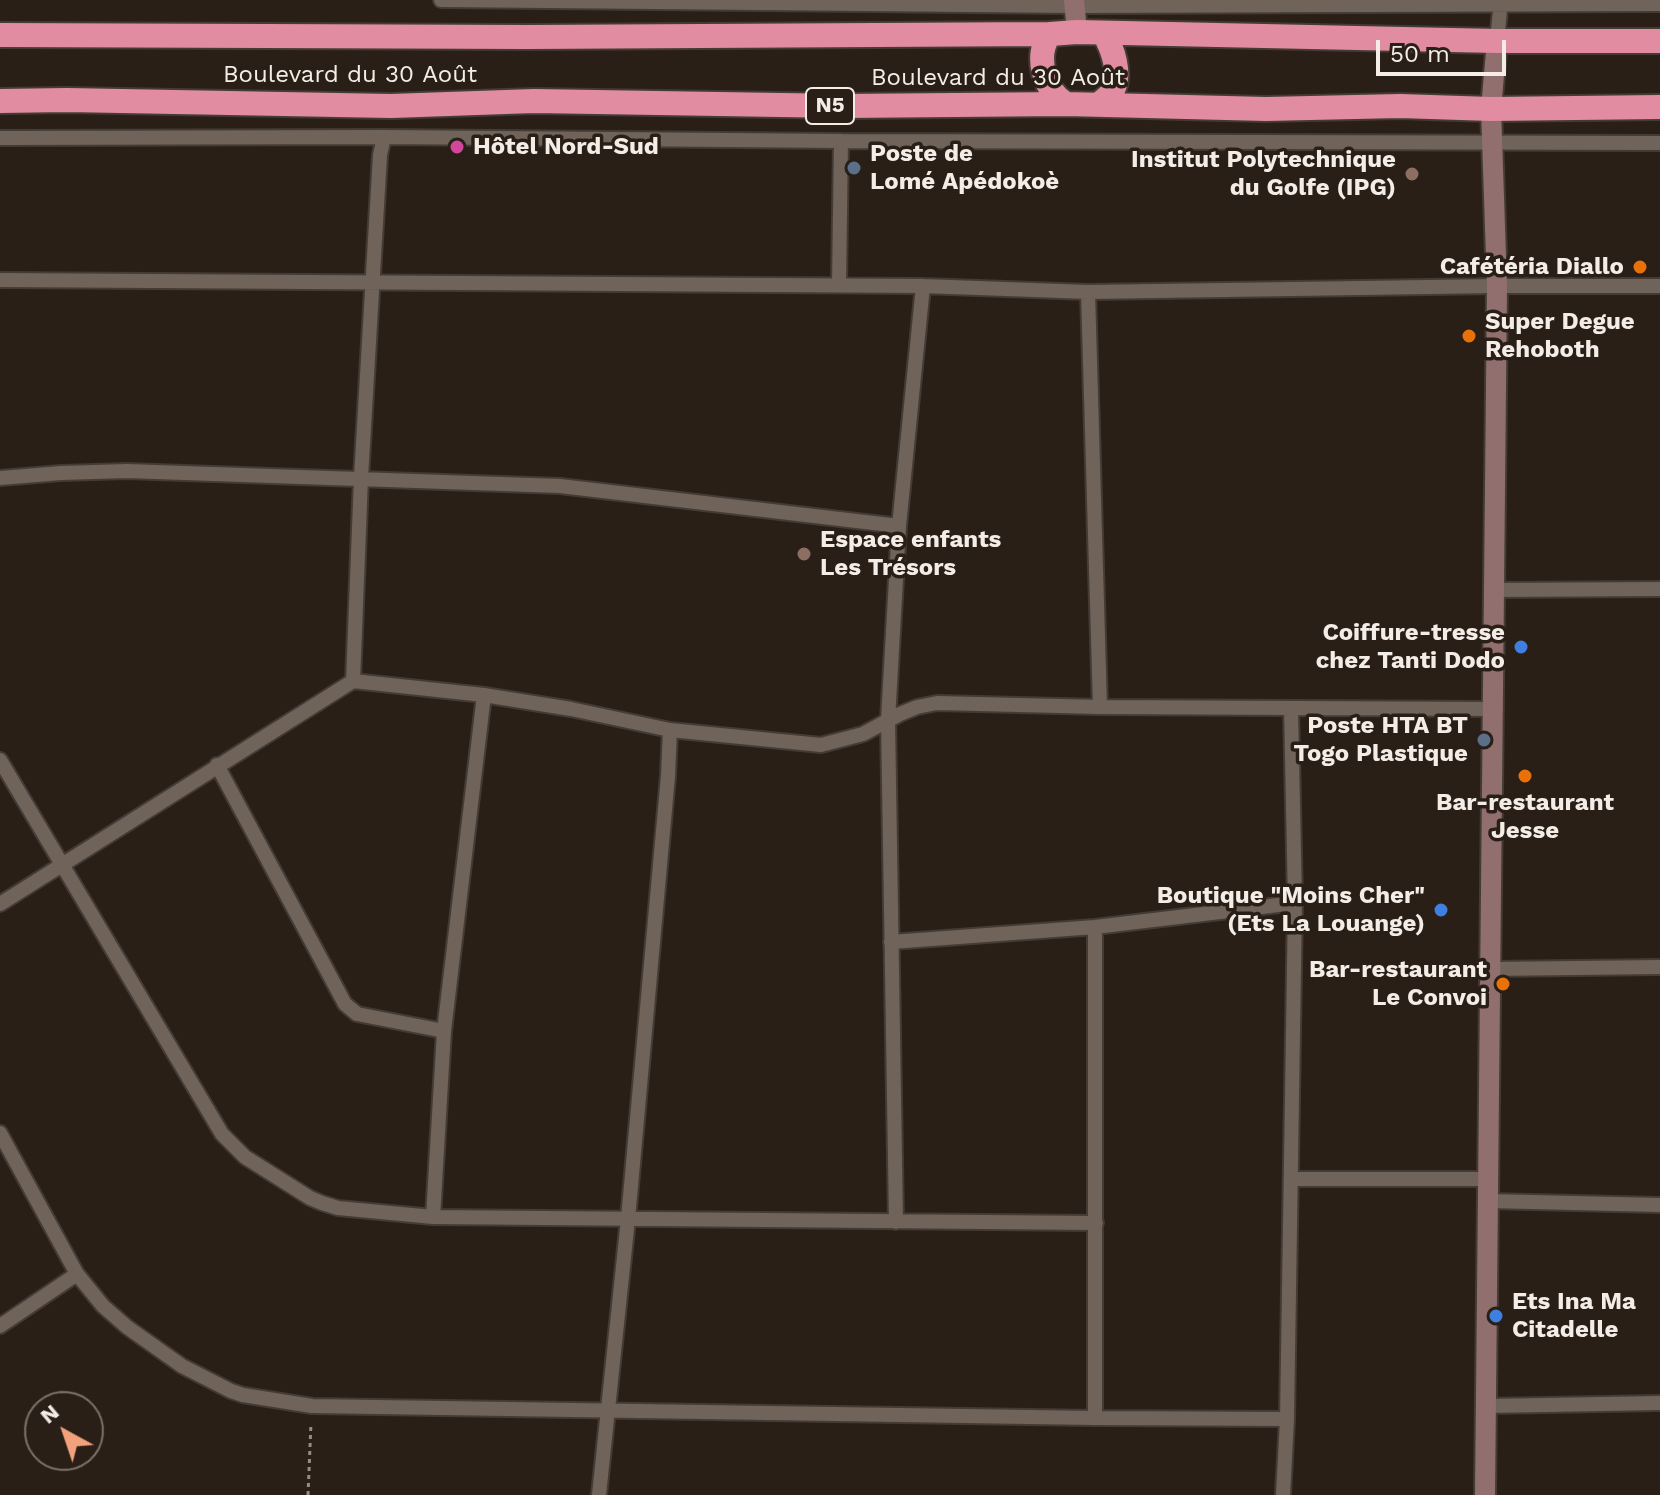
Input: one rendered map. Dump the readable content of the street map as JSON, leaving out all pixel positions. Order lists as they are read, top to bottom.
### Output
{
  "streets": {
    "highway": ["Boulevard du 30 Août", "N5"]
  },
  "places": [
    "Hôtel Nord-Sud",
    "Poste de Lomé Apédokoè",
    "Institut Polytechnique du Golfe (IPG)",
    "Cafétéria Diallo",
    "Super Degue Rehoboth",
    "Espace enfants Les Trésors",
    "Coiffure-tresse chez Tanti Dodo",
    "Poste HTA BT Togo Plastique",
    "Bar-restaurant Jesse",
    "Boutique \"Moins Cher\" (Ets La Louange)",
    "Bar-restaurant Le Convoi",
    "Ets Ina Ma Citadelle"
  ],
  "scale_bar": "50 m",
  "north": "top left"
}
